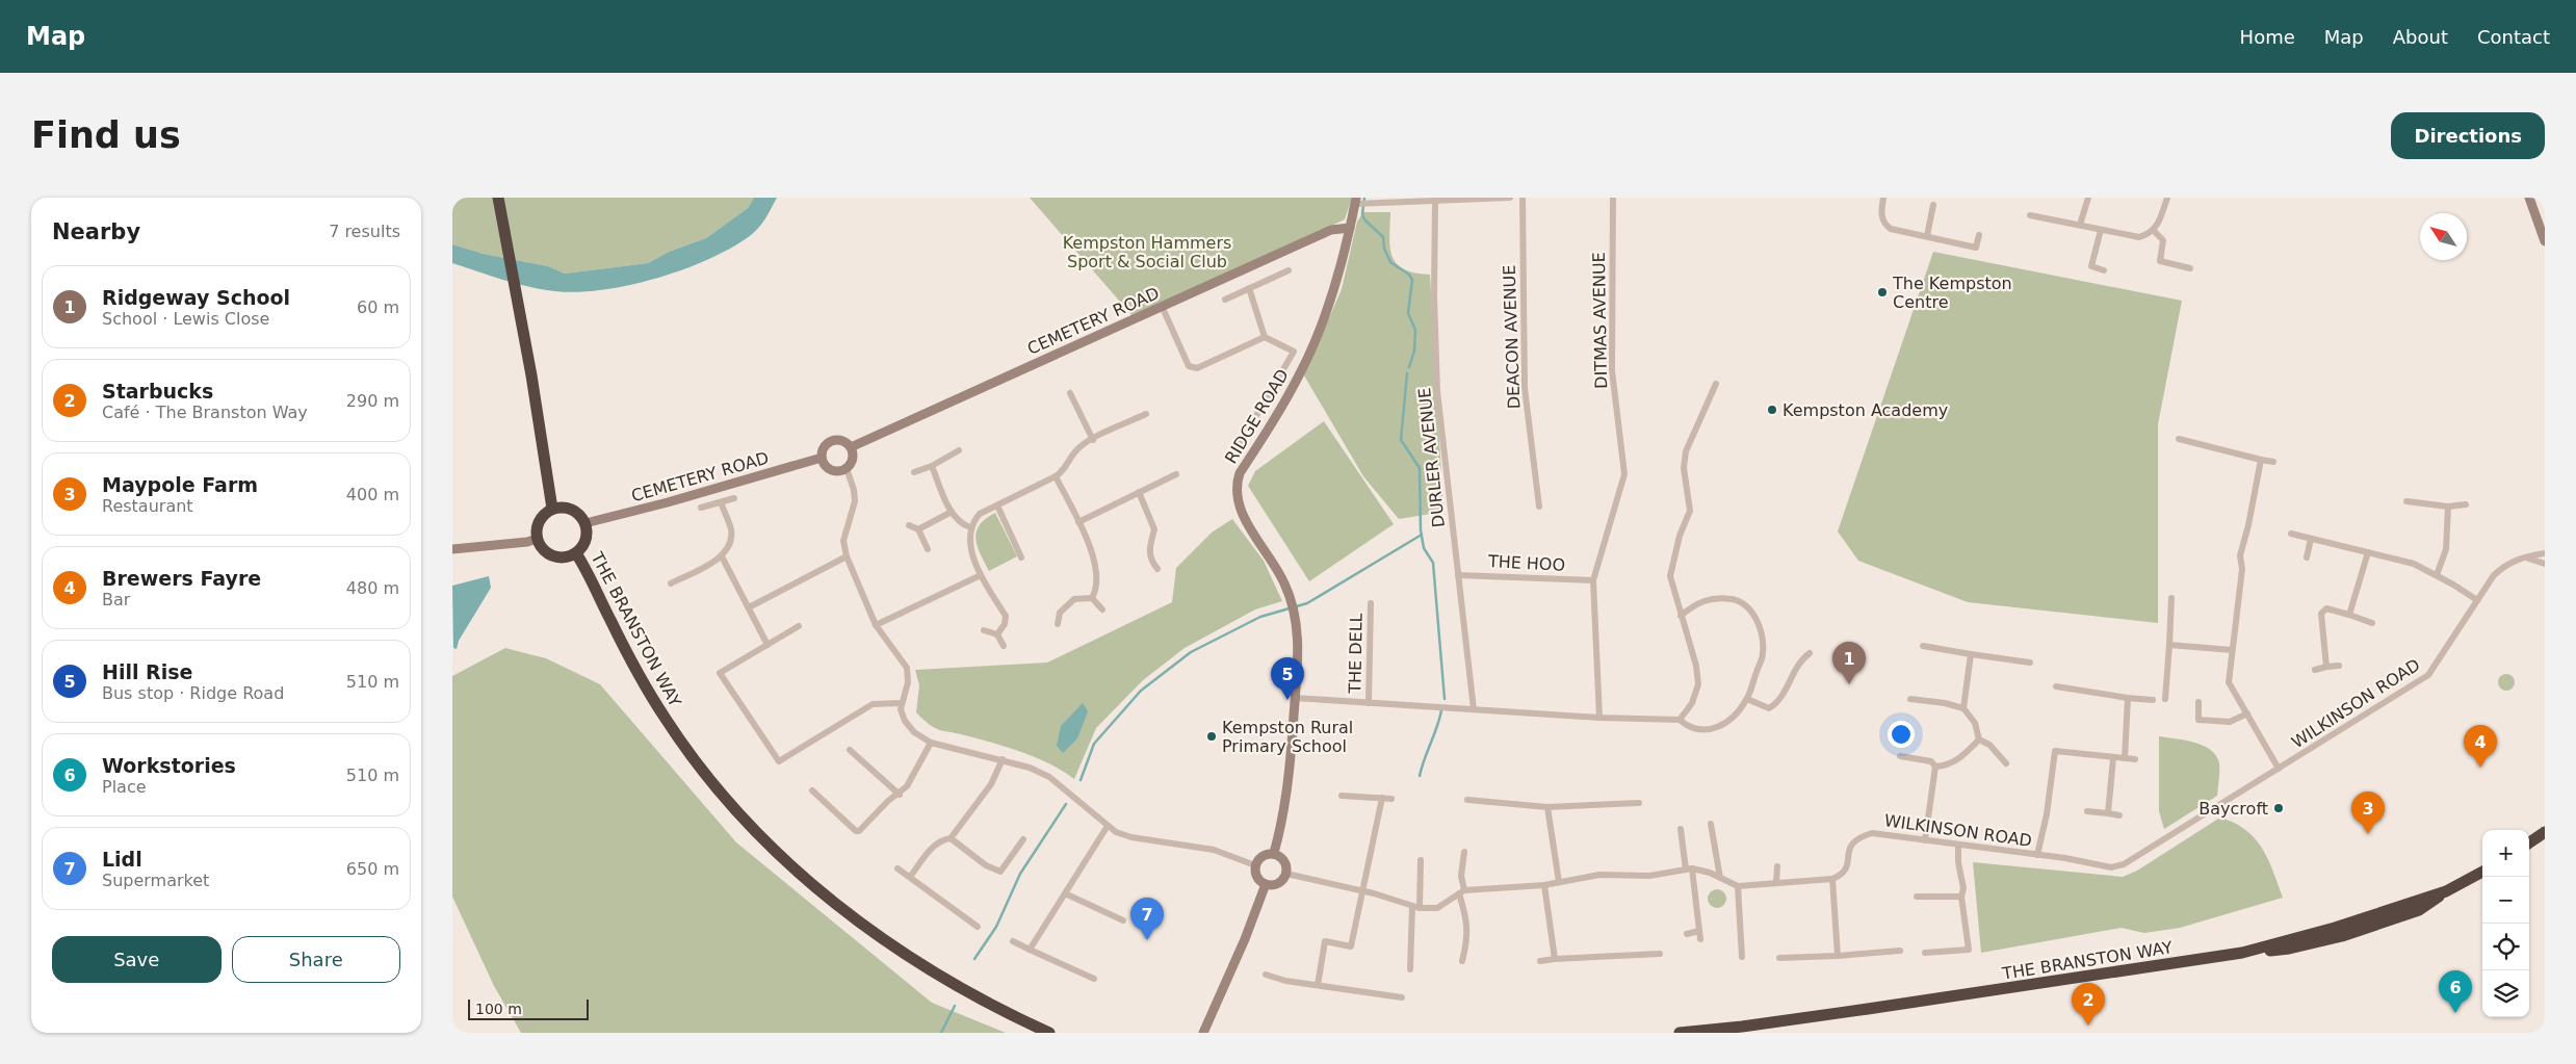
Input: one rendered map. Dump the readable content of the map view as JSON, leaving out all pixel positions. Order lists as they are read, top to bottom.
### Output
{
  "streets": {
    "highway": ["THE BRANSTON WAY"],
    "main road": ["CEMETERY ROAD", "RIDGE ROAD"],
    "street": [
      "DITMAS AVENUE",
      "DEACON AVENUE",
      "DURLER AVENUE",
      "THE HOO",
      "THE DELL",
      "WILKINSON ROAD"
    ]
  },
  "crossings": [
    ["CEMETERY ROAD", "RIDGE ROAD"],
    ["CEMETERY ROAD", "THE BRANSTON WAY"],
    ["DITMAS AVENUE", "THE HOO"],
    ["DURLER AVENUE", "THE HOO"]
  ],
  "parks": ["Kempston Hammers Sport & Social Club"],
  "places": [
    "The Kempston Centre",
    "Kempston Academy",
    "Kempston Rural Primary School",
    "Baycroft"
  ],
  "scale_bar": "100 m",
  "north": "top left",
  "page": {
    "header": "Map",
    "nav": [
      "Home",
      "Map",
      "About",
      "Contact"
    ],
    "buttons": [
      "Directions",
      ["Save", "Share"]
    ],
    "title": "Find us",
    "heading": ["Nearby", "7 results"],
    "list": [
      {
        "mark": "1",
        "name": "Ridgeway School",
        "note": "School · Lewis Close",
        "value": "60 m"
      },
      {
        "mark": "2",
        "name": "Starbucks",
        "note": "Café · The Branston Way",
        "value": "290 m"
      },
      {
        "mark": "3",
        "name": "Maypole Farm",
        "note": "Restaurant",
        "value": "400 m"
      },
      {
        "mark": "4",
        "name": "Brewers Fayre",
        "note": "Bar",
        "value": "480 m"
      },
      {
        "mark": "5",
        "name": "Hill Rise",
        "note": "Bus stop · Ridge Road",
        "value": "510 m"
      },
      {
        "mark": "6",
        "name": "Workstories",
        "note": "Place",
        "value": "510 m"
      },
      {
        "mark": "7",
        "name": "Lidl",
        "note": "Supermarket",
        "value": "650 m"
      }
    ],
    "pins": [
      "1",
      "5",
      "4",
      "3",
      "7",
      "6",
      "2"
    ],
    "map_buttons": ["+", "−"],
    "scale": "100 m"
  }
}
